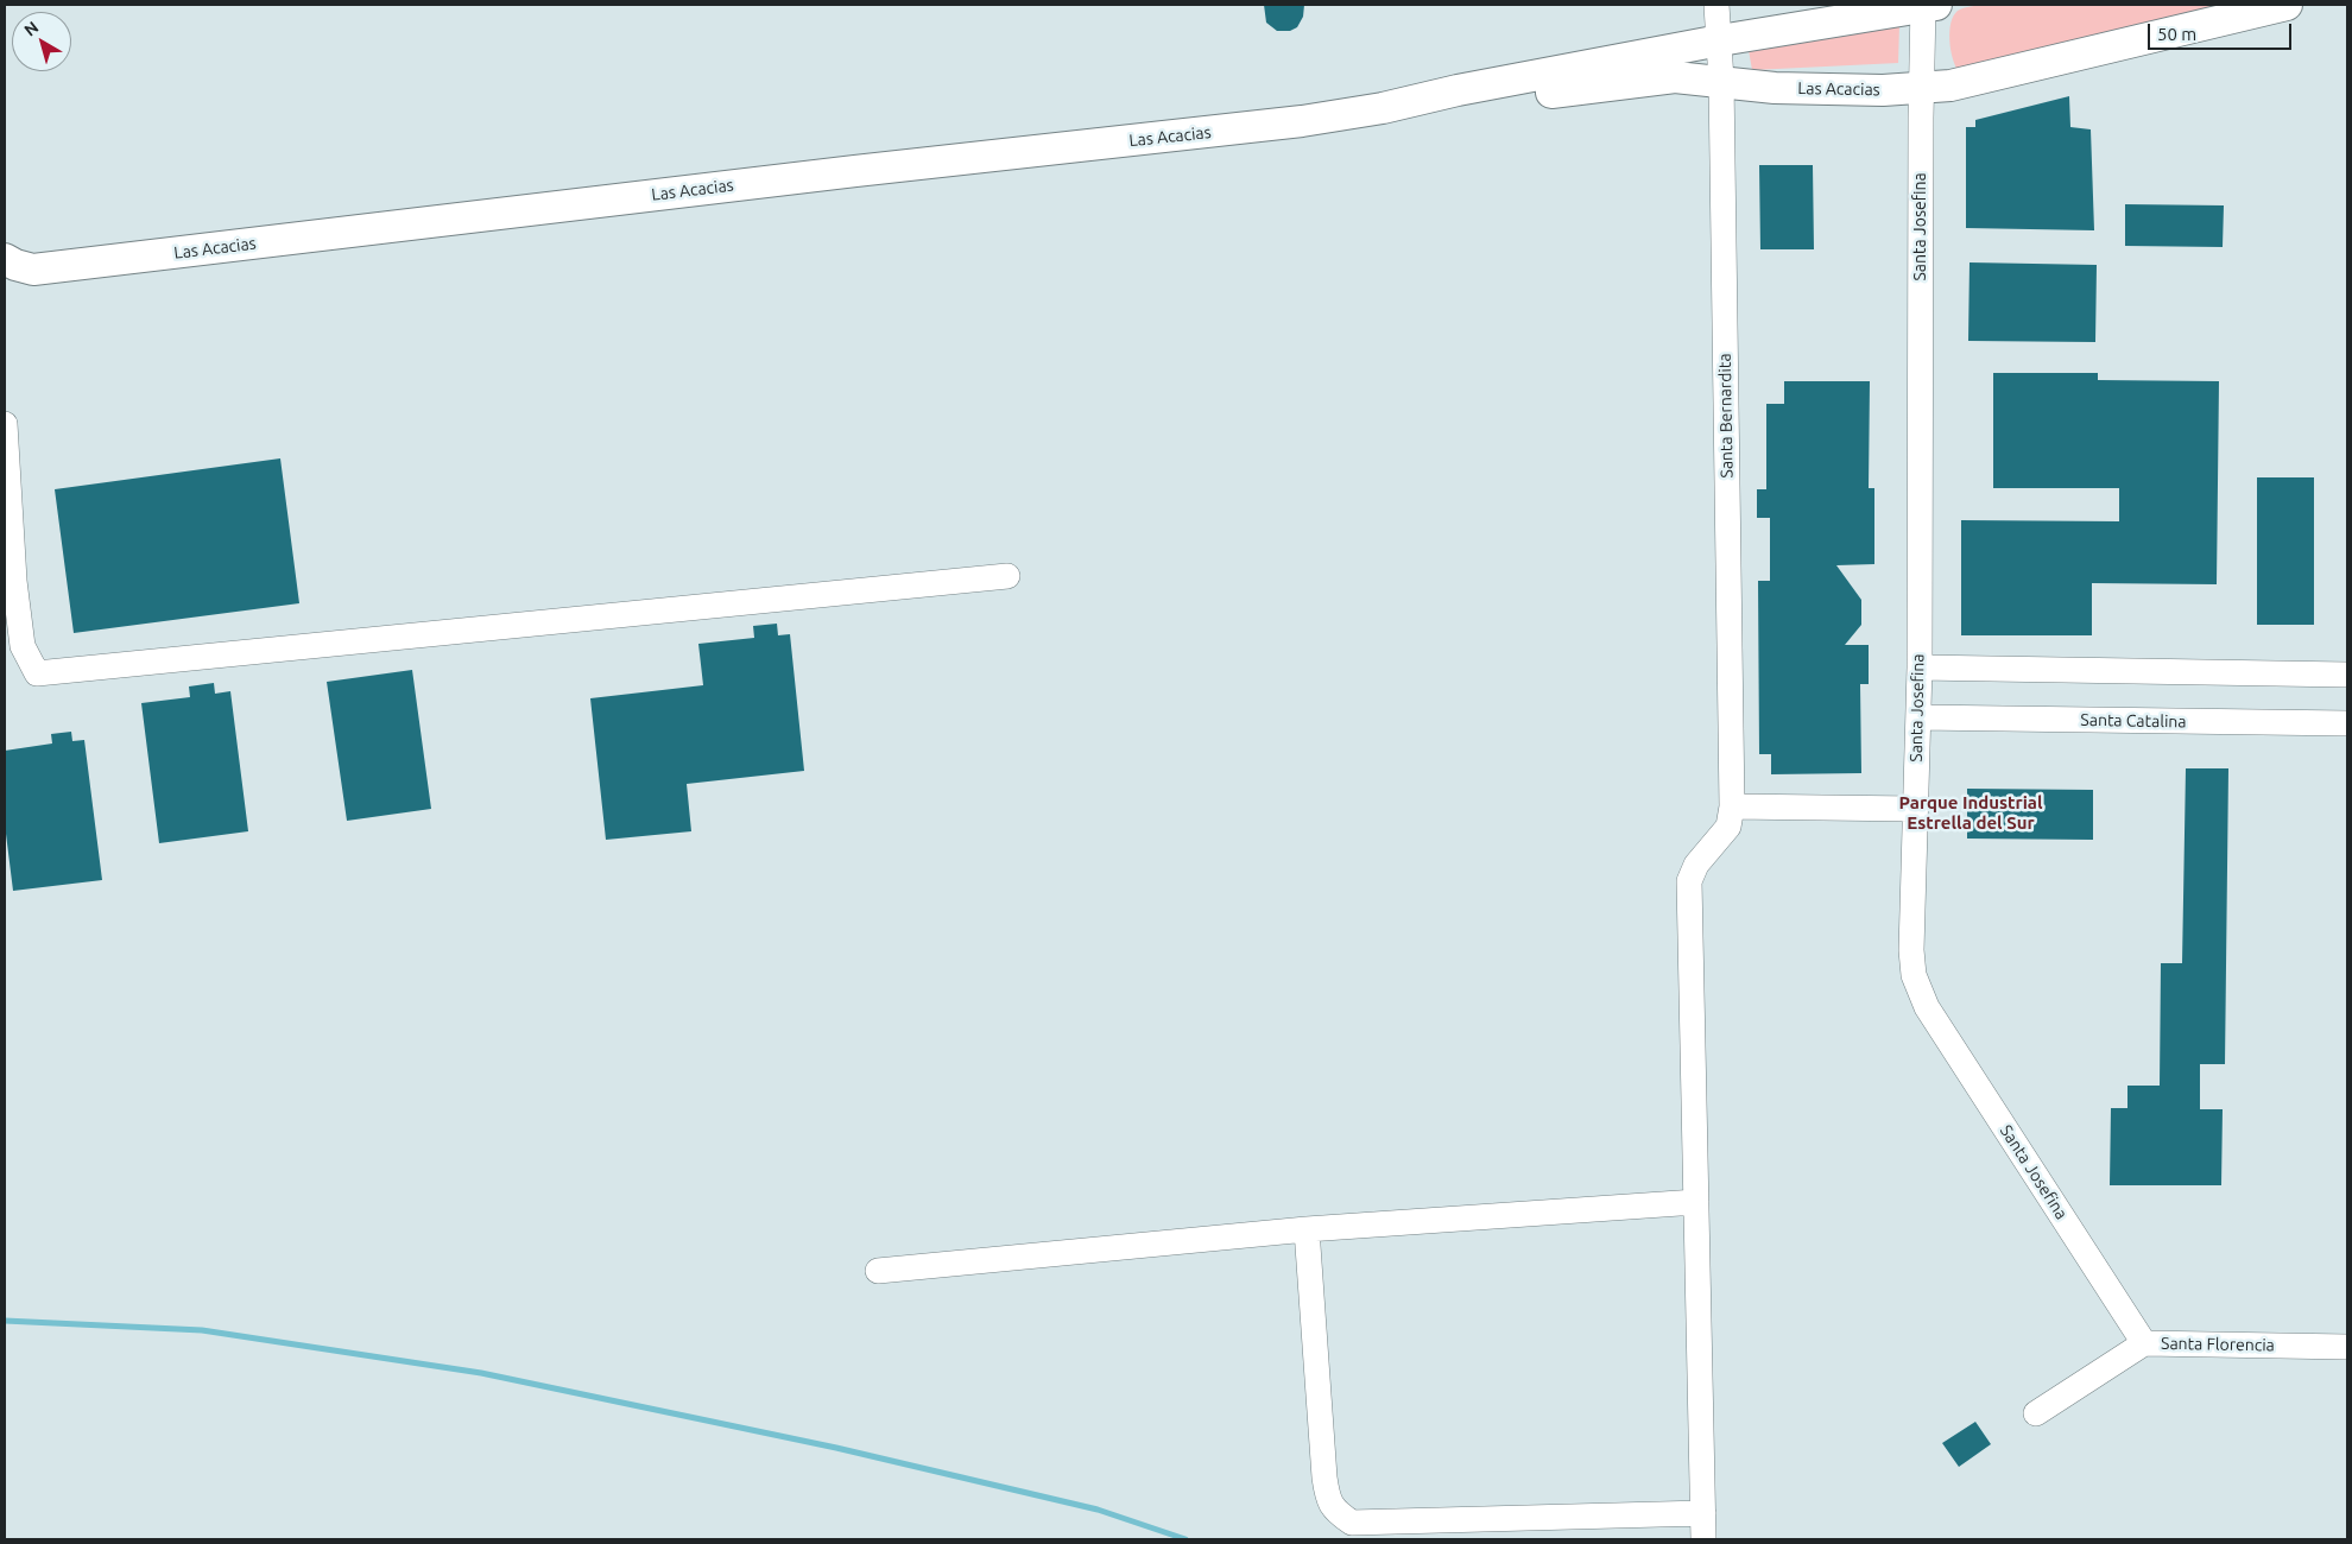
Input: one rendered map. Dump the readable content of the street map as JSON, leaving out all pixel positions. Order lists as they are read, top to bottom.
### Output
{
  "streets": {
    "main road": ["Las Acacias"],
    "street": [
      "Santa Josefina",
      "Santa Bernardita",
      "Santa Catalina",
      "Santa Florencia"
    ]
  },
  "crossings": [
    ["Las Acacias", "Santa Josefina"],
    ["Las Acacias", "Santa Bernardita"],
    ["Santa Josefina", "Santa Catalina"],
    ["Santa Josefina", "Santa Florencia"]
  ],
  "districts": ["Parque Industrial Estrella del Sur"],
  "scale_bar": "50 m",
  "north": "top left"
}
